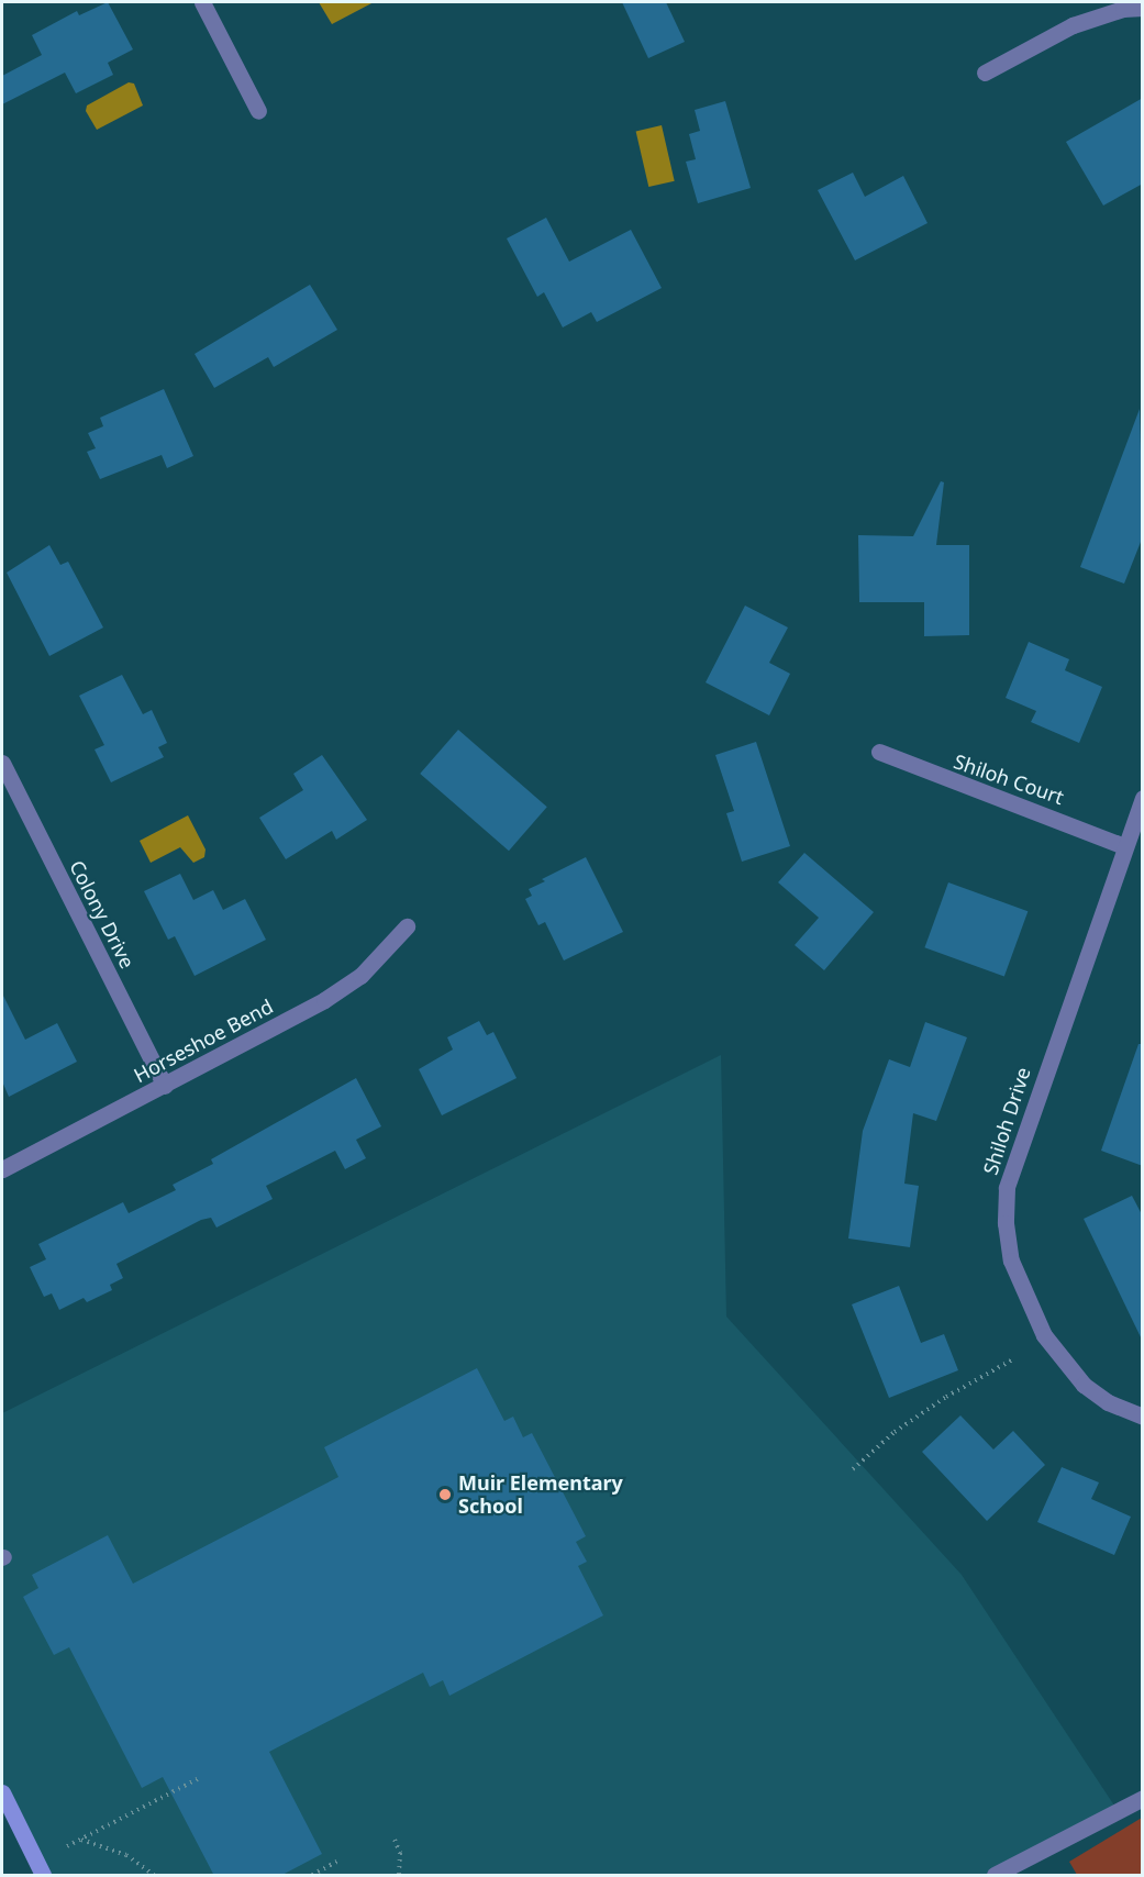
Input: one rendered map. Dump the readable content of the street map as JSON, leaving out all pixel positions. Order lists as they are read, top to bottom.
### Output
{
  "streets": {
    "street": [
      "Shiloh Court",
      "Colony Drive",
      "Horseshoe Bend",
      "Shiloh Drive"
    ]
  },
  "crossings": [
    ["Shiloh Court", "Shiloh Drive"],
    ["Colony Drive", "Horseshoe Bend"]
  ],
  "places": ["Muir Elementary School"]
}
